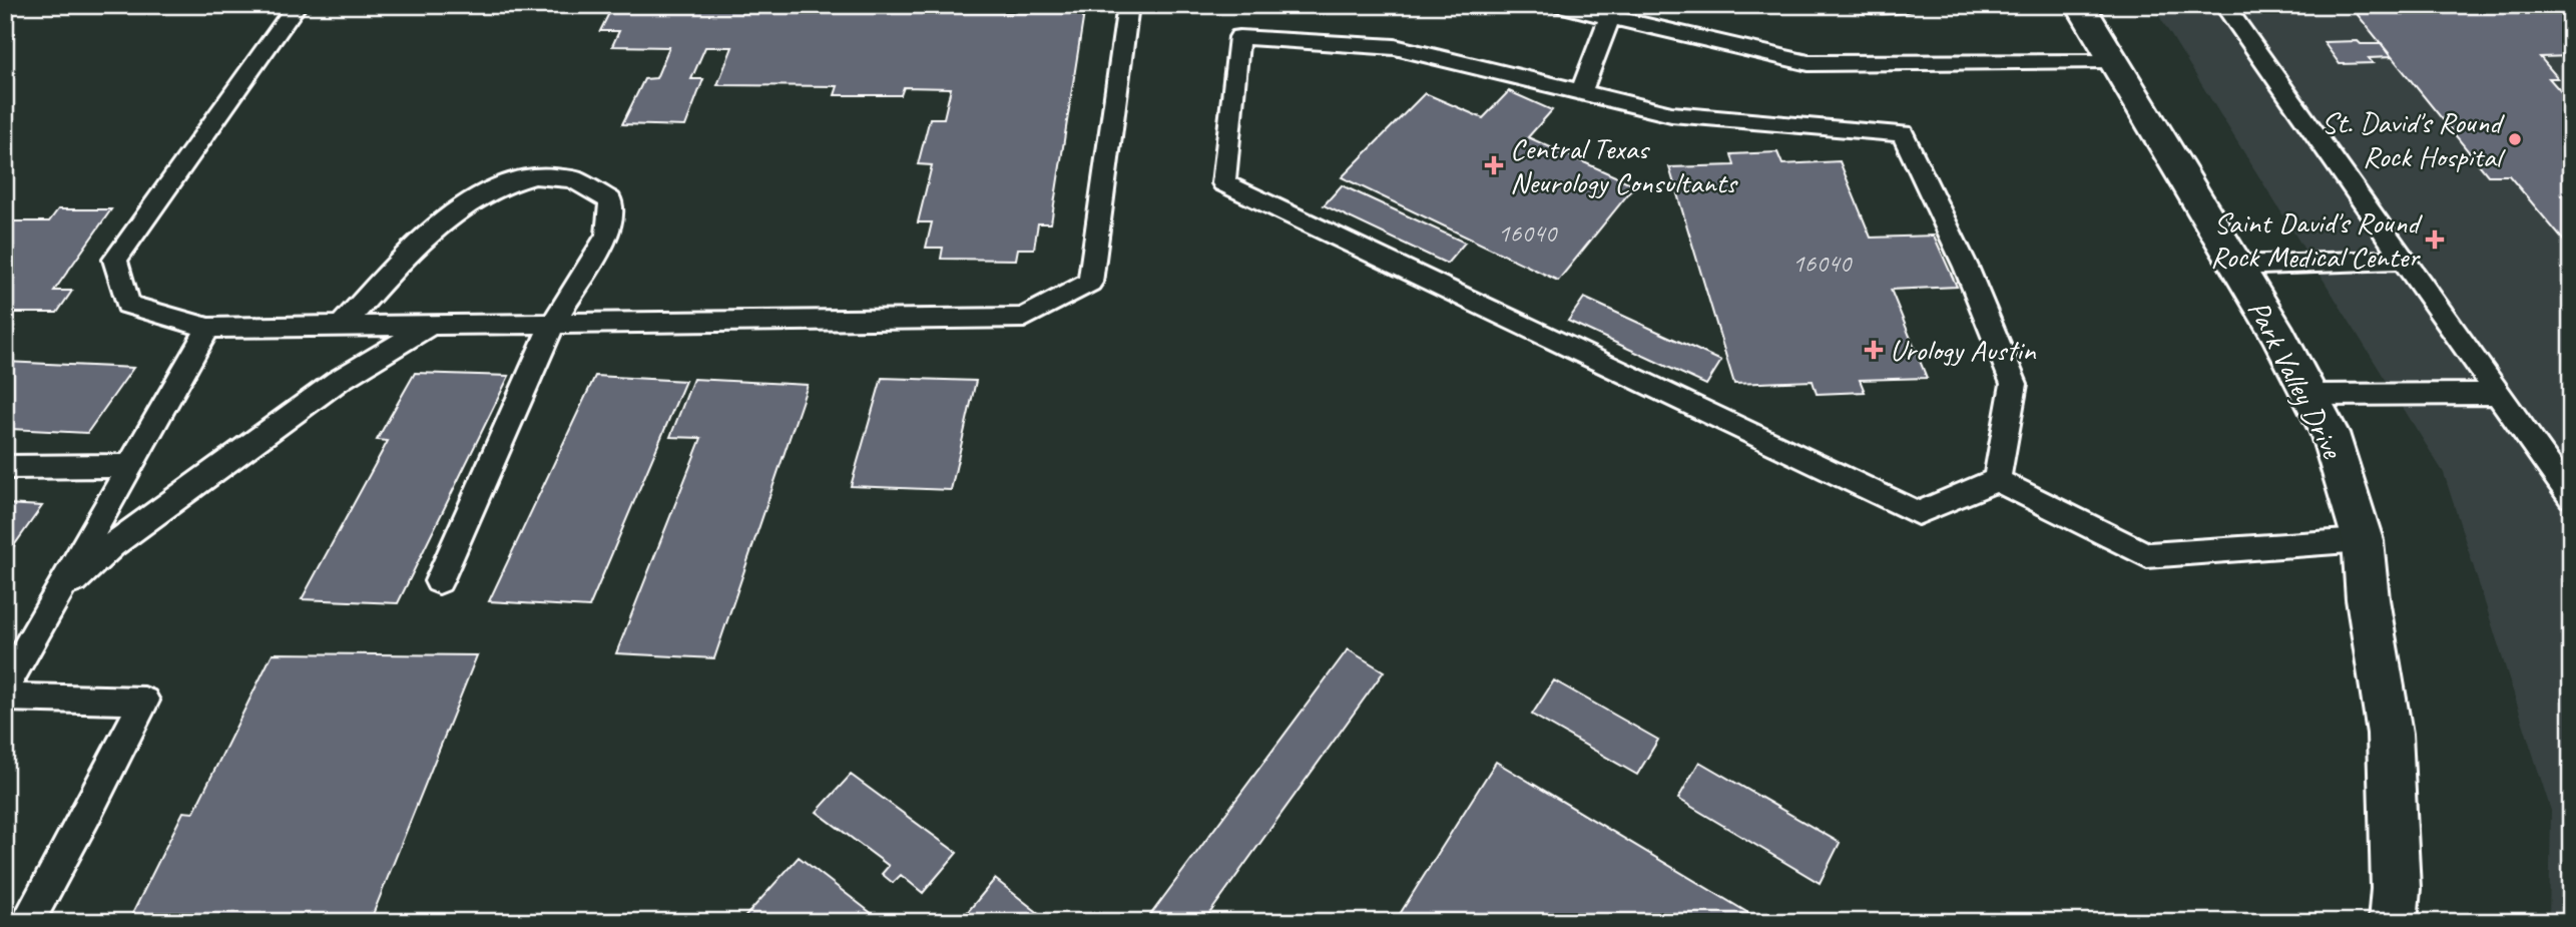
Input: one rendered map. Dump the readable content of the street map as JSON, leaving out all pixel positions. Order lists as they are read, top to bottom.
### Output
{
  "streets": {
    "street": ["Park Valley Drive"]
  },
  "places": {
    "other": ["St. David's Round Rock Hospital"],
    "health": ["Central Texas Neurology Consultants", "Saint David's Round Rock Medical Center", "Urology Austin"]
  },
  "house_numbers": ["16040", "16040"]
}
